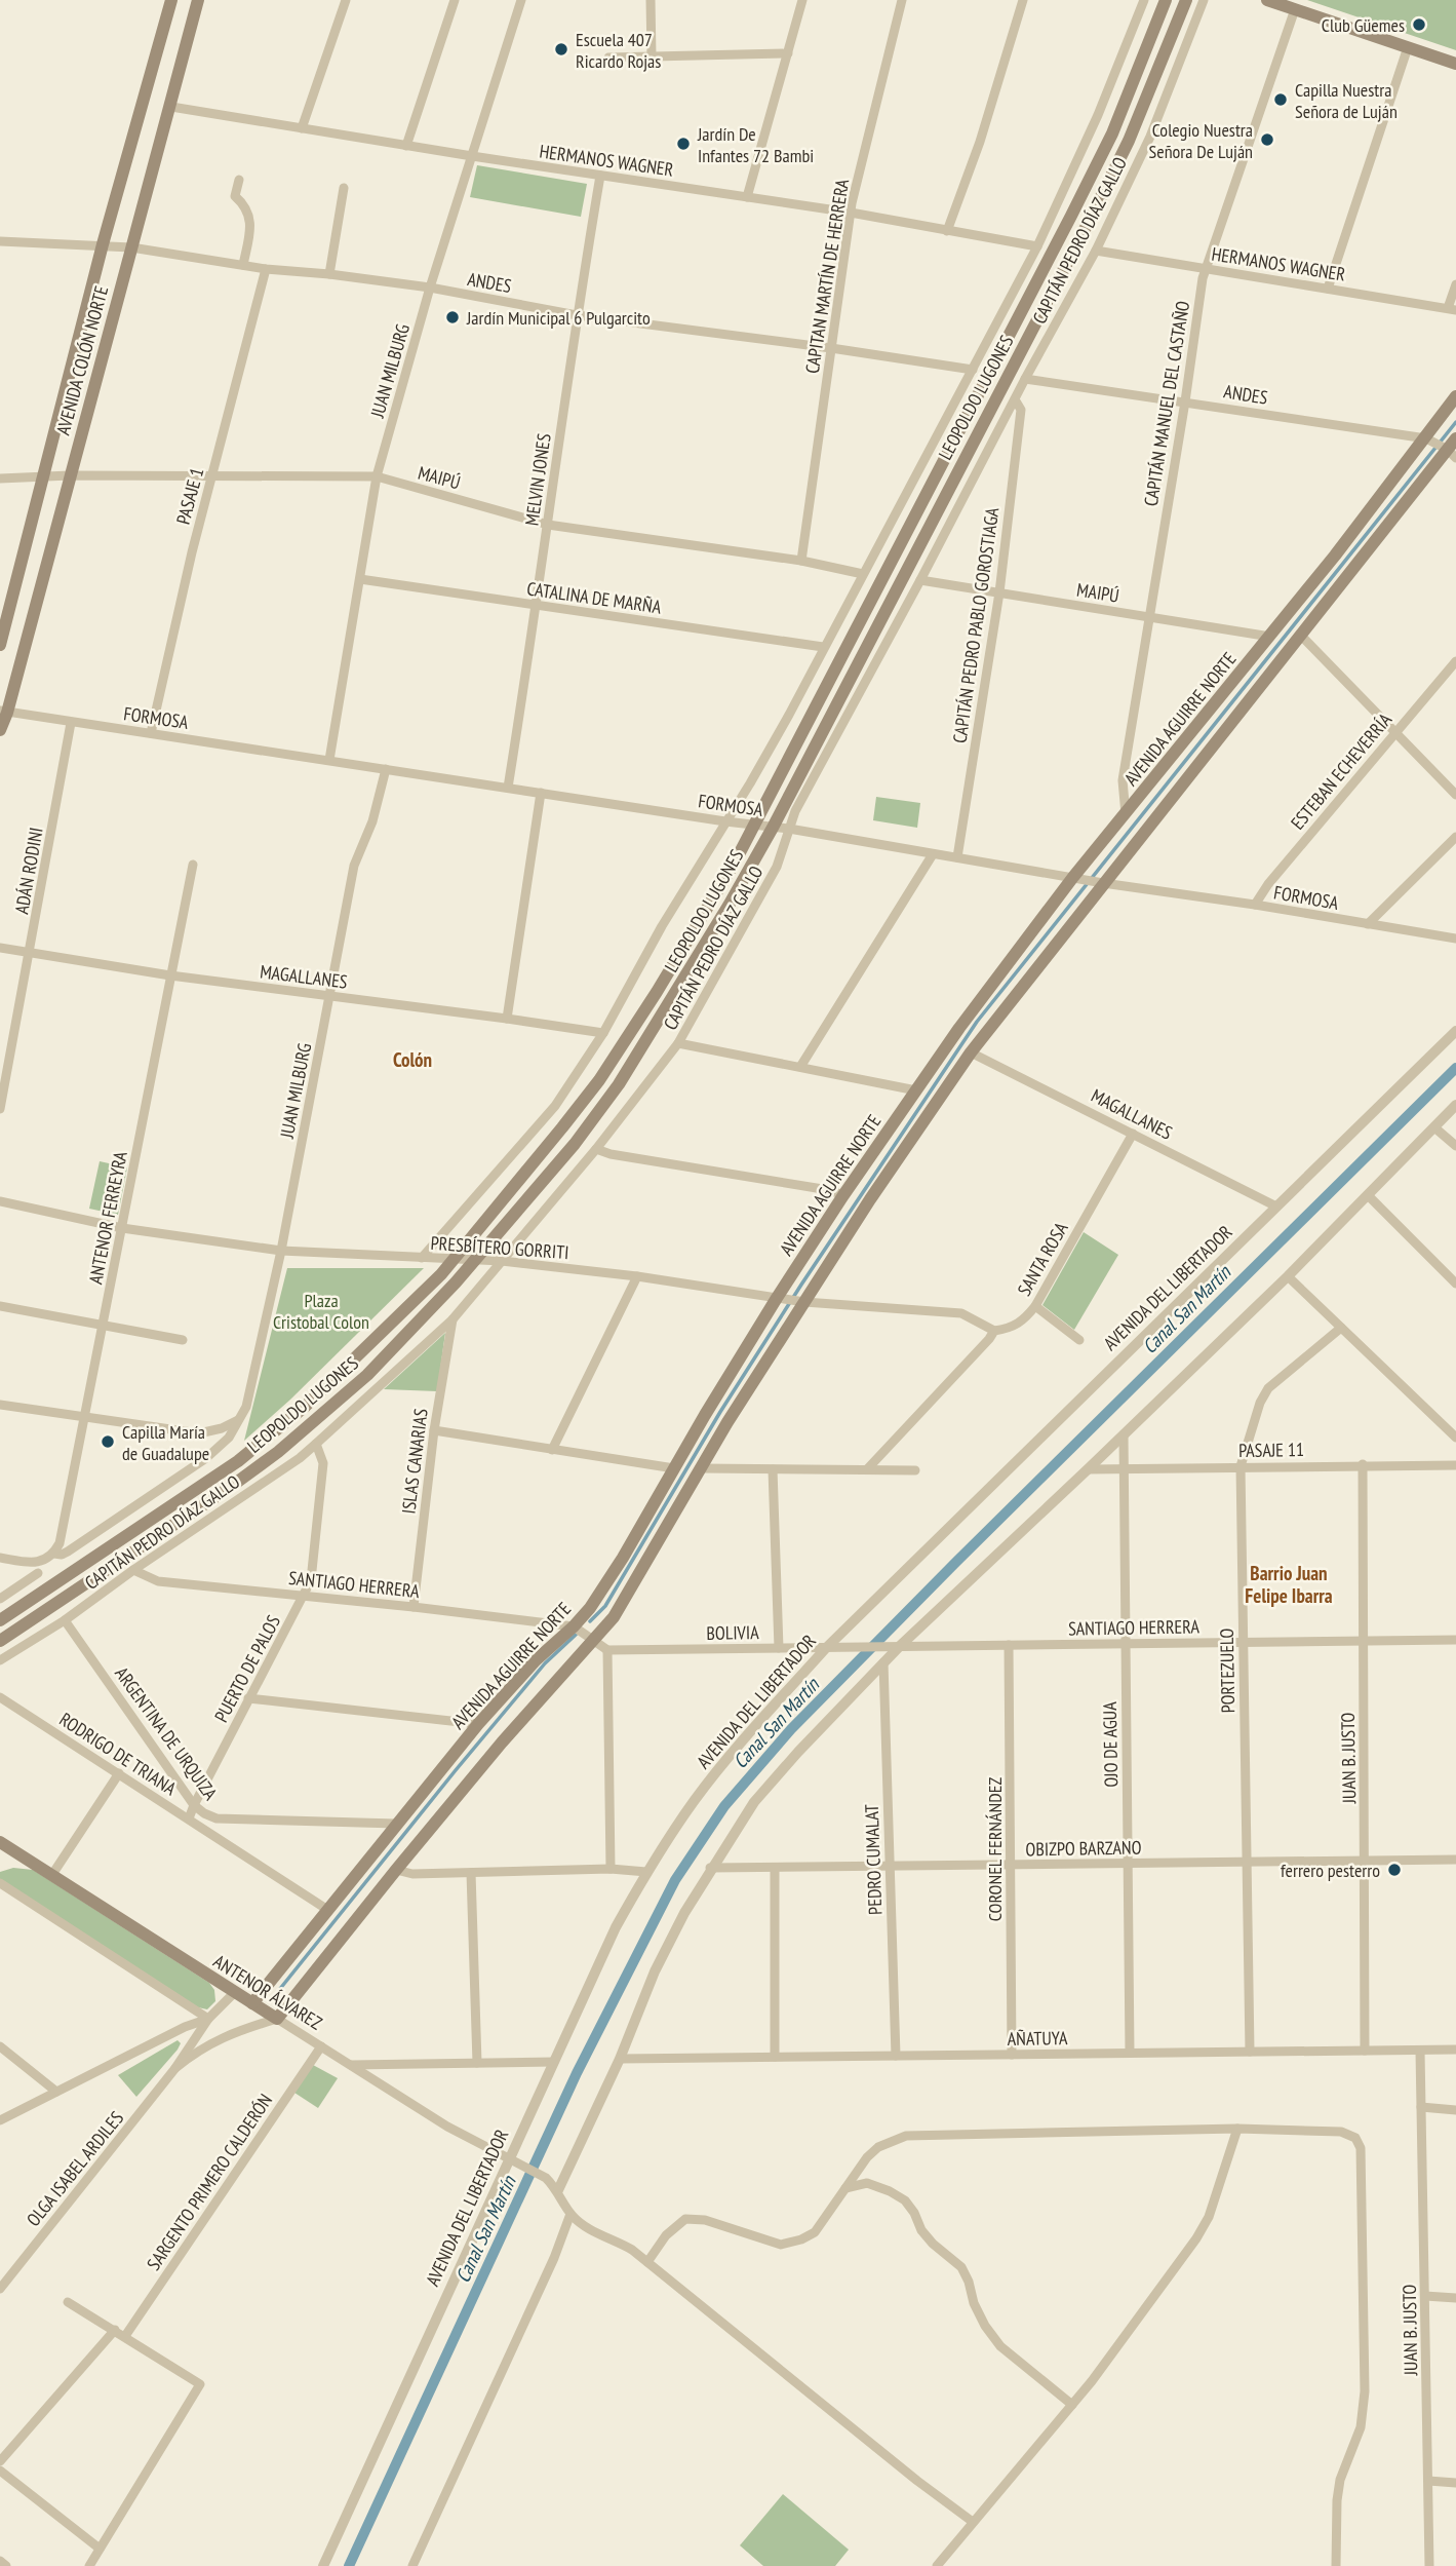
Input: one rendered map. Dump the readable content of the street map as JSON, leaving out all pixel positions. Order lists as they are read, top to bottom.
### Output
{
  "streets": {
    "main road": [
      "AVENIDA COLÓN NORTE",
      "LEOPOLDO LUGONES",
      "AVENIDA AGUIRRE NORTE",
      "ANTENOR ÁLVAREZ"
    ],
    "street": [
      "HERMANOS WAGNER",
      "CAPITÁN PEDRO DÍAZ GALLO",
      "CAPITAN MARTÍN DE HERRERA",
      "ANDES",
      "JUAN MILBURG",
      "CAPITÁN MANUEL DEL CASTAÑO",
      "MAIPÚ",
      "MELVIN JONES",
      "PASAJE 1",
      "CATALINA DE MARÑA",
      "CAPITÁN PEDRO PABLO GOROSTIAGA",
      "FORMOSA",
      "ESTEBAN ECHEVERRÍA",
      "ADÁN RODINI",
      "MAGALLANES",
      "ANTENOR FERREYRA",
      "PRESBÍTERO GORRITI",
      "SANTA ROSA",
      "AVENIDA DEL LIBERTADOR",
      "PASAJE 11",
      "ISLAS CANARIAS",
      "SANTIAGO HERRERA",
      "BOLIVIA",
      "PUERTO DE PALOS",
      "PORTEZUELO",
      "ARGENTINA DE URQUIZA",
      "OJO DE AGUA",
      "RODRIGO DE TRIANA",
      "JUAN B. JUSTO",
      "OBIZPO BARZANO",
      "CORONEL FERNÁNDEZ",
      "PEDRO CUMALAT",
      "AÑATUYA",
      "OLGA ISABEL ARDILES",
      "SARGENTO PRIMERO CALDERÓN"
    ]
  },
  "crossings": [
    ["HERMANOS WAGNER", "CAPITÁN PEDRO DÍAZ GALLO"],
    ["HERMANOS WAGNER", "CAPITAN MARTÍN DE HERRERA"],
    ["HERMANOS WAGNER", "AVENIDA COLÓN NORTE"],
    ["HERMANOS WAGNER", "JUAN MILBURG"],
    ["HERMANOS WAGNER", "CAPITÁN MANUEL DEL CASTAÑO"],
    ["HERMANOS WAGNER", "MELVIN JONES"],
    ["CAPITÁN PEDRO DÍAZ GALLO", "ANDES"],
    ["CAPITÁN PEDRO DÍAZ GALLO", "MAIPÚ"],
    ["CAPITÁN PEDRO DÍAZ GALLO", "CATALINA DE MARÑA"],
    ["CAPITÁN PEDRO DÍAZ GALLO", "CAPITÁN PEDRO PABLO GOROSTIAGA"],
    ["CAPITÁN PEDRO DÍAZ GALLO", "FORMOSA"],
    ["CAPITÁN PEDRO DÍAZ GALLO", "MAGALLANES"],
    ["CAPITÁN PEDRO DÍAZ GALLO", "PRESBÍTERO GORRITI"],
    ["CAPITÁN PEDRO DÍAZ GALLO", "ISLAS CANARIAS"],
    ["CAPITÁN PEDRO DÍAZ GALLO", "SANTIAGO HERRERA"],
    ["CAPITÁN PEDRO DÍAZ GALLO", "PUERTO DE PALOS"],
    ["CAPITÁN PEDRO DÍAZ GALLO", "ARGENTINA DE URQUIZA"],
    ["CAPITAN MARTÍN DE HERRERA", "ANDES"],
    ["CAPITAN MARTÍN DE HERRERA", "MAIPÚ"],
    ["ANDES", "AVENIDA COLÓN NORTE"],
    ["ANDES", "JUAN MILBURG"],
    ["ANDES", "CAPITÁN MANUEL DEL CASTAÑO"],
    ["ANDES", "MELVIN JONES"],
    ["ANDES", "PASAJE 1"],
    ["ANDES", "AVENIDA AGUIRRE NORTE"],
    ["AVENIDA COLÓN NORTE", "MAIPÚ"],
    ["AVENIDA COLÓN NORTE", "FORMOSA"],
    ["JUAN MILBURG", "MAIPÚ"],
    ["JUAN MILBURG", "CATALINA DE MARÑA"],
    ["JUAN MILBURG", "FORMOSA"],
    ["JUAN MILBURG", "MAGALLANES"],
    ["JUAN MILBURG", "ANTENOR FERREYRA"],
    ["JUAN MILBURG", "PRESBÍTERO GORRITI"],
    ["LEOPOLDO LUGONES", "FORMOSA"],
    ["LEOPOLDO LUGONES", "PRESBÍTERO GORRITI"],
    ["CAPITÁN MANUEL DEL CASTAÑO", "MAIPÚ"],
    ["CAPITÁN MANUEL DEL CASTAÑO", "AVENIDA AGUIRRE NORTE"],
    ["MAIPÚ", "MELVIN JONES"],
    ["MAIPÚ", "PASAJE 1"],
    ["MAIPÚ", "CAPITÁN PEDRO PABLO GOROSTIAGA"],
    ["MAIPÚ", "AVENIDA AGUIRRE NORTE"],
    ["MELVIN JONES", "CATALINA DE MARÑA"],
    ["MELVIN JONES", "FORMOSA"],
    ["PASAJE 1", "FORMOSA"],
    ["CAPITÁN PEDRO PABLO GOROSTIAGA", "FORMOSA"],
    ["FORMOSA", "AVENIDA AGUIRRE NORTE"],
    ["FORMOSA", "ESTEBAN ECHEVERRÍA"],
    ["FORMOSA", "ADÁN RODINI"],
    ["AVENIDA AGUIRRE NORTE", "PRESBÍTERO GORRITI"],
    ["AVENIDA AGUIRRE NORTE", "SANTIAGO HERRERA"],
    ["AVENIDA AGUIRRE NORTE", "ARGENTINA DE URQUIZA"],
    ["AVENIDA AGUIRRE NORTE", "RODRIGO DE TRIANA"],
    ["AVENIDA AGUIRRE NORTE", "ANTENOR ÁLVAREZ"],
    ["ADÁN RODINI", "MAGALLANES"],
    ["MAGALLANES", "ANTENOR FERREYRA"],
    ["MAGALLANES", "SANTA ROSA"],
    ["MAGALLANES", "AVENIDA DEL LIBERTADOR"],
    ["ANTENOR FERREYRA", "PRESBÍTERO GORRITI"],
    ["PRESBÍTERO GORRITI", "SANTA ROSA"],
    ["AVENIDA DEL LIBERTADOR", "BOLIVIA"],
    ["AVENIDA DEL LIBERTADOR", "ANTENOR ÁLVAREZ"],
    ["PASAJE 11", "PORTEZUELO"],
    ["PASAJE 11", "OJO DE AGUA"],
    ["PASAJE 11", "JUAN B. JUSTO"],
    ["ISLAS CANARIAS", "SANTIAGO HERRERA"],
    ["SANTIAGO HERRERA", "BOLIVIA"],
    ["SANTIAGO HERRERA", "PUERTO DE PALOS"],
    ["SANTIAGO HERRERA", "PORTEZUELO"],
    ["SANTIAGO HERRERA", "OJO DE AGUA"],
    ["SANTIAGO HERRERA", "JUAN B. JUSTO"],
    ["SANTIAGO HERRERA", "CORONEL FERNÁNDEZ"],
    ["PUERTO DE PALOS", "ARGENTINA DE URQUIZA"],
    ["PUERTO DE PALOS", "RODRIGO DE TRIANA"],
    ["PORTEZUELO", "OBIZPO BARZANO"],
    ["PORTEZUELO", "AÑATUYA"],
    ["OJO DE AGUA", "OBIZPO BARZANO"],
    ["OJO DE AGUA", "AÑATUYA"],
    ["JUAN B. JUSTO", "OBIZPO BARZANO"],
    ["JUAN B. JUSTO", "AÑATUYA"],
    ["OBIZPO BARZANO", "CORONEL FERNÁNDEZ"],
    ["OBIZPO BARZANO", "PEDRO CUMALAT"],
    ["CORONEL FERNÁNDEZ", "AÑATUYA"],
    ["PEDRO CUMALAT", "AÑATUYA"],
    ["ANTENOR ÁLVAREZ", "SARGENTO PRIMERO CALDERÓN"]
  ],
  "districts": ["Colón", "Barrio Juan Felipe Ibarra"],
  "water": ["Canal San Martín"],
  "parks": ["Plaza Cristobal Colon"],
  "places": [
    "Club Güemes",
    "Escuela 407 Ricardo Rojas",
    "Capilla Nuestra Señora de Luján",
    "Colegio Nuestra Señora De Luján",
    "Jardín De Infantes 72 Bambi",
    "Jardín Municipal 6 Pulgarcito",
    "Capilla María de Guadalupe",
    "ferrero pesterro"
  ]
}
